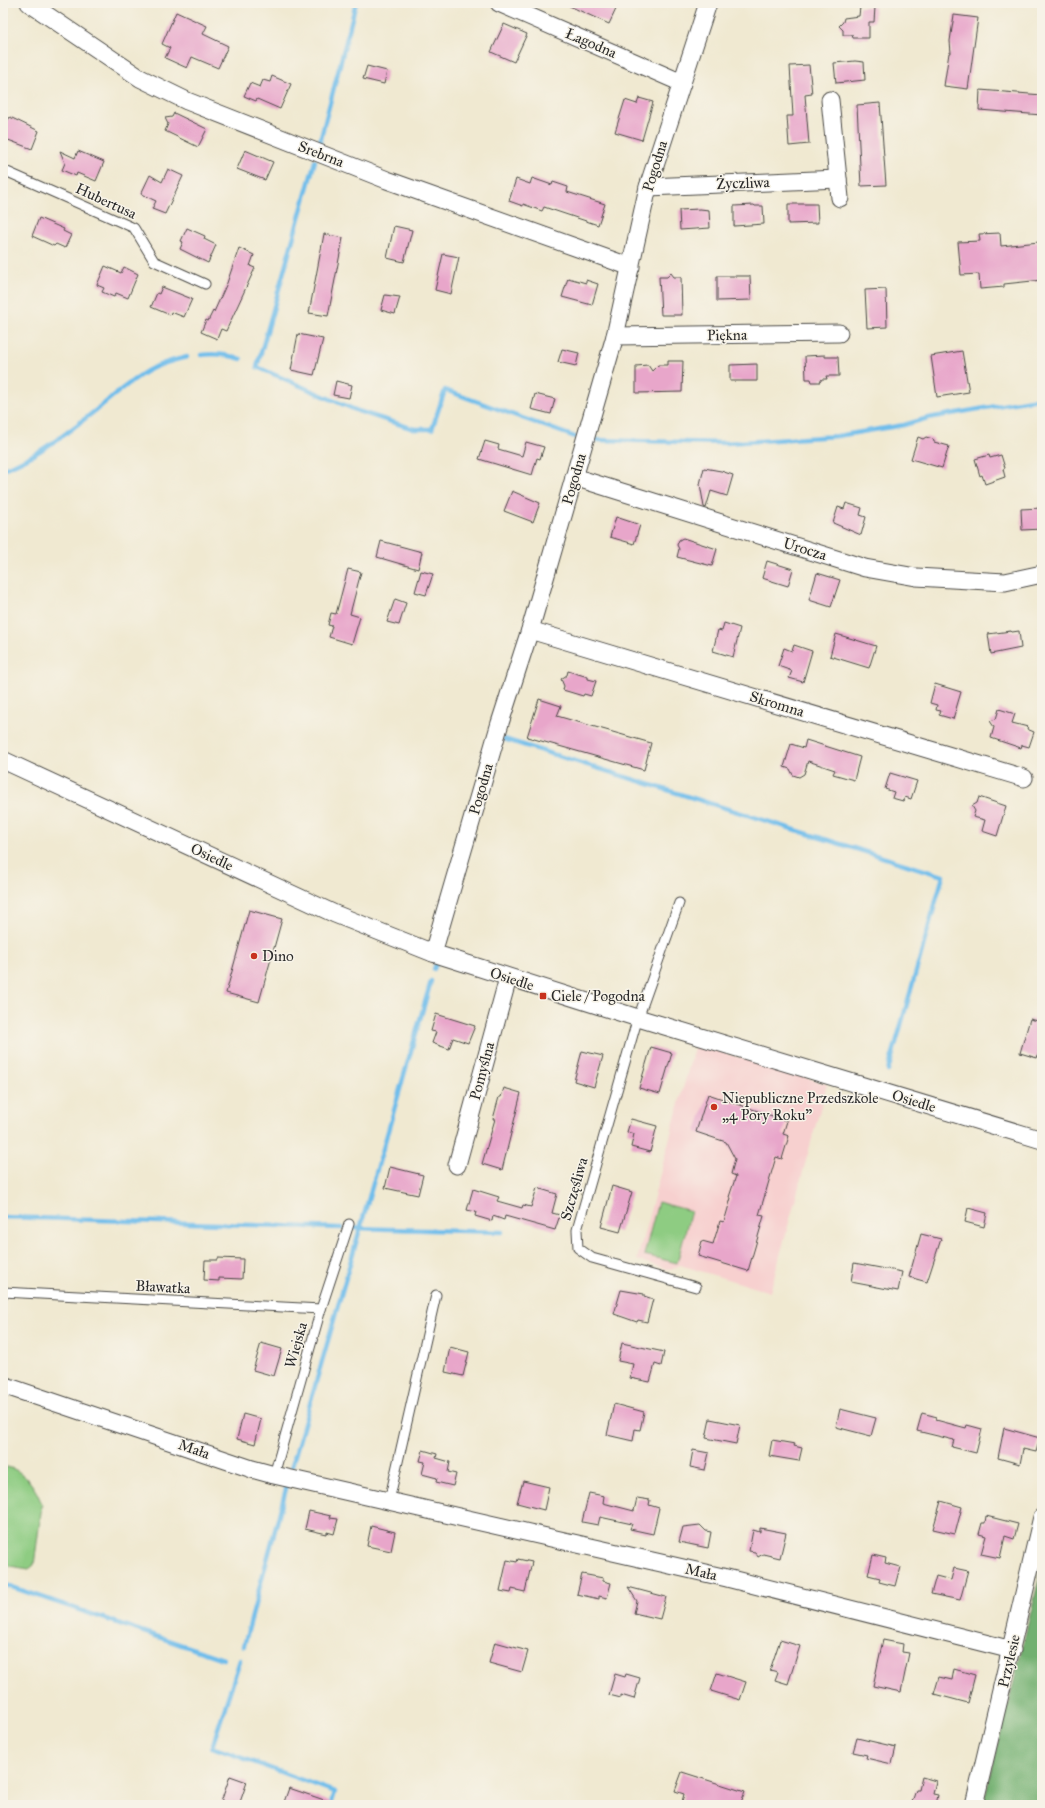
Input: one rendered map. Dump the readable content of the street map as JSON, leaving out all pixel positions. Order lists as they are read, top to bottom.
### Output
{
  "streets": {
    "street": [
      "Łagodna",
      "Srebrna",
      "Pogodna",
      "Życzliwa",
      "Piękna",
      "Urocza",
      "Skromna",
      "Osiedle",
      "Pomyślna",
      "Mała",
      "Przylesie"
    ],
    "lane": [
      "Hubertusa",
      "Szczęśliwa",
      "Bławatka",
      "Wiejska"
    ]
  },
  "crossings": [
    ["Łagodna", "Pogodna"],
    ["Srebrna", "Pogodna"],
    ["Pogodna", "Życzliwa"],
    ["Pogodna", "Piękna"],
    ["Pogodna", "Urocza"],
    ["Pogodna", "Skromna"],
    ["Pogodna", "Osiedle"],
    ["Osiedle", "Pomyślna"],
    ["Osiedle", "Szczęśliwa"],
    ["Bławatka", "Wiejska"],
    ["Wiejska", "Mała"],
    ["Mała", "Przylesie"]
  ],
  "places": {
    "other": ["Dino", "Niepubliczne Przedszkole „4 Pory Roku”"],
    "transit": ["Ciele / Pogodna"]
  }
}
